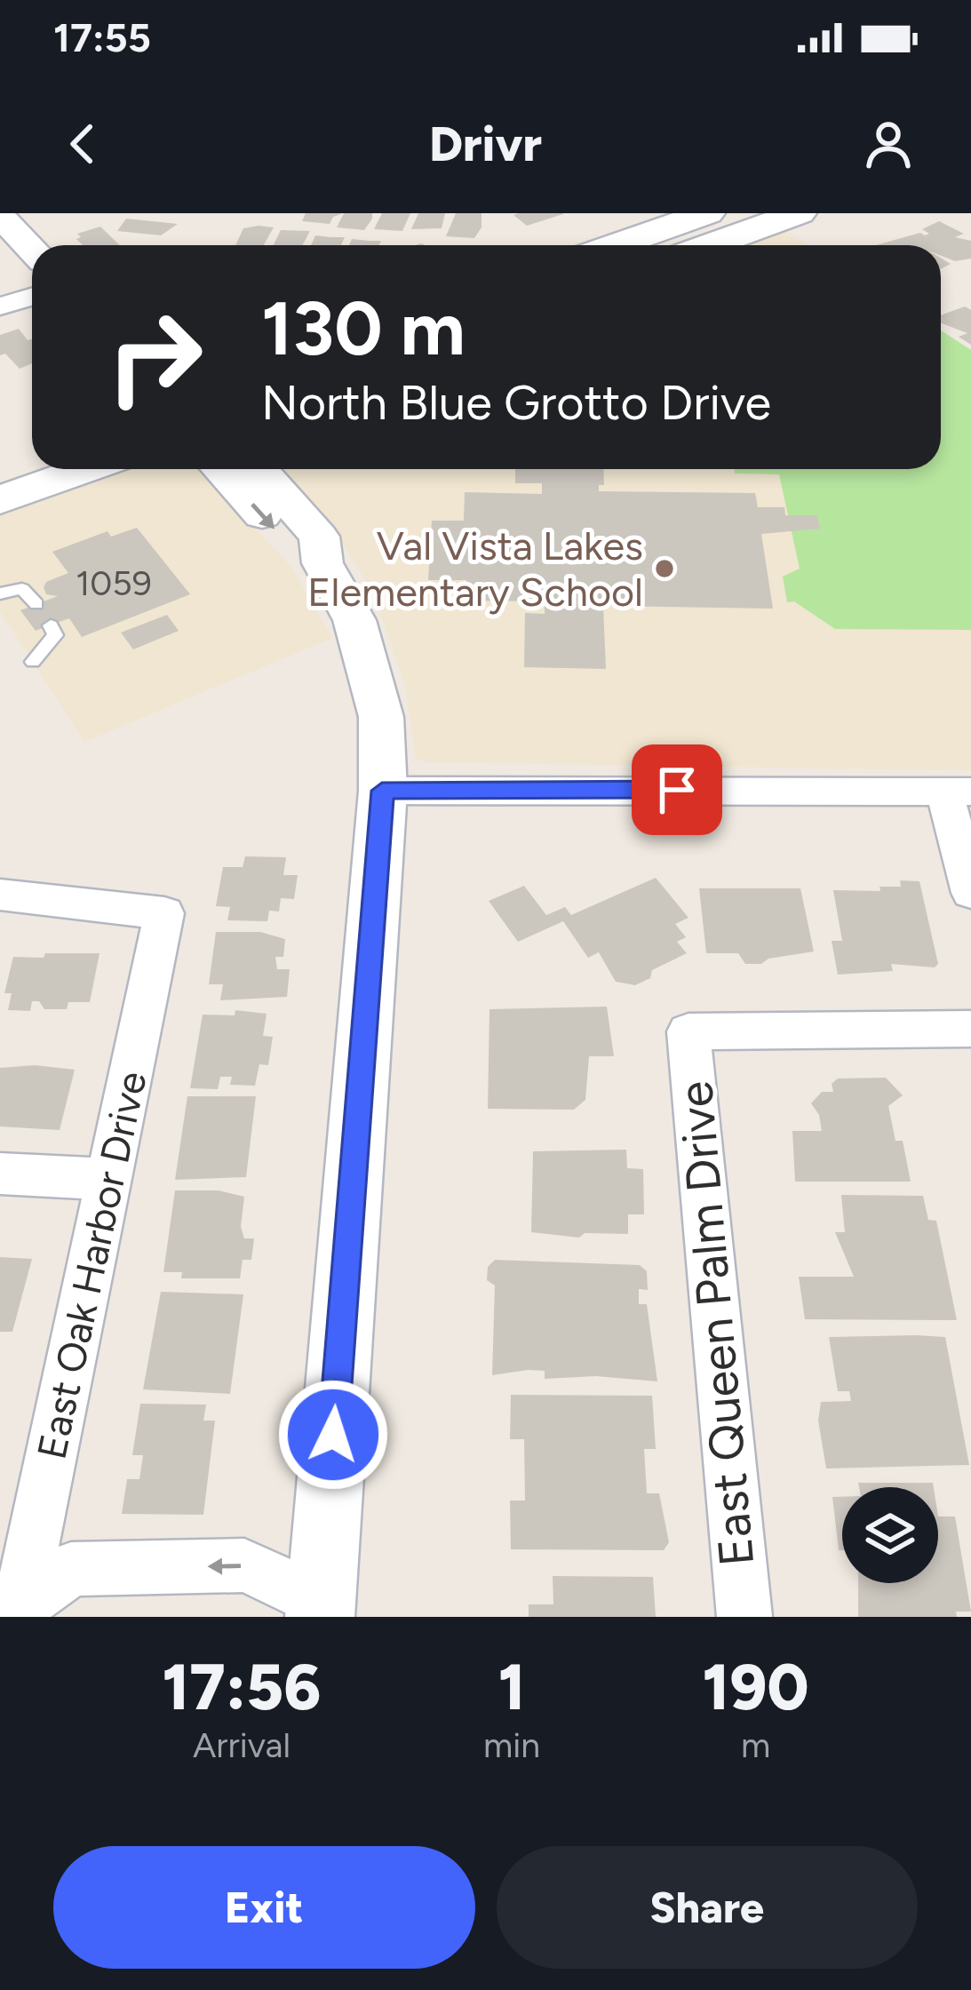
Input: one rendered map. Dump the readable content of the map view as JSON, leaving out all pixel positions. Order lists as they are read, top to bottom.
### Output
{
  "streets": {
    "street": ["East Oak Harbor Drive", "East Queen Palm Drive"]
  },
  "places": ["Val Vista Lakes Elementary School"],
  "house_numbers": ["1059"],
  "page": {
    "status": "17:55",
    "header": "Drivr",
    "turn": ["130 m", "North Blue Grotto Drive"],
    "eta": [
      "17:56",
      "Arrival",
      "1",
      "min",
      "190",
      "m"
    ],
    "buttons": ["Exit", "Share"]
  }
}
